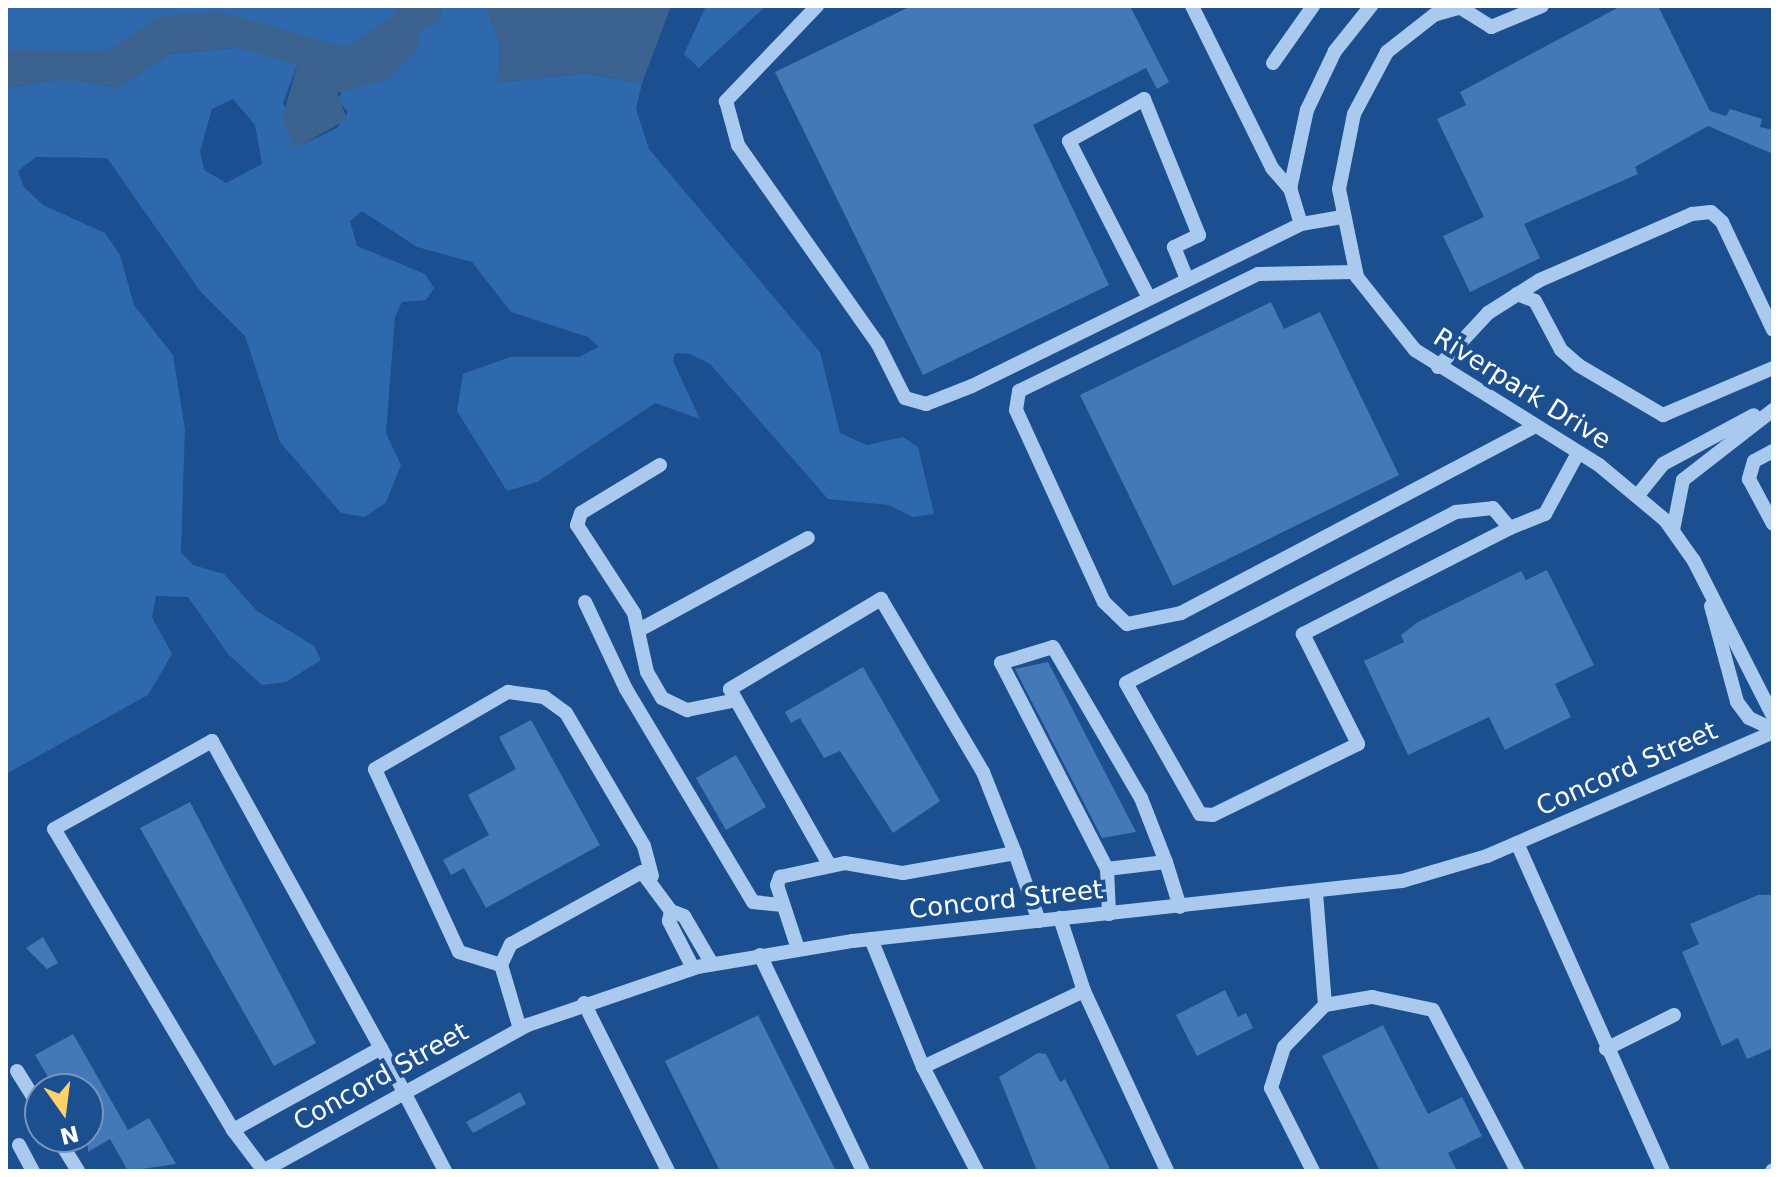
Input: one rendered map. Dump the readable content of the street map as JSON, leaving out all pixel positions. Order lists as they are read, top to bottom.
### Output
{
  "streets": {
    "street": ["Riverpark Drive", "Concord Street"]
  },
  "crossings": [
    ["Riverpark Drive", "Concord Street"]
  ],
  "north": "bottom"
}
